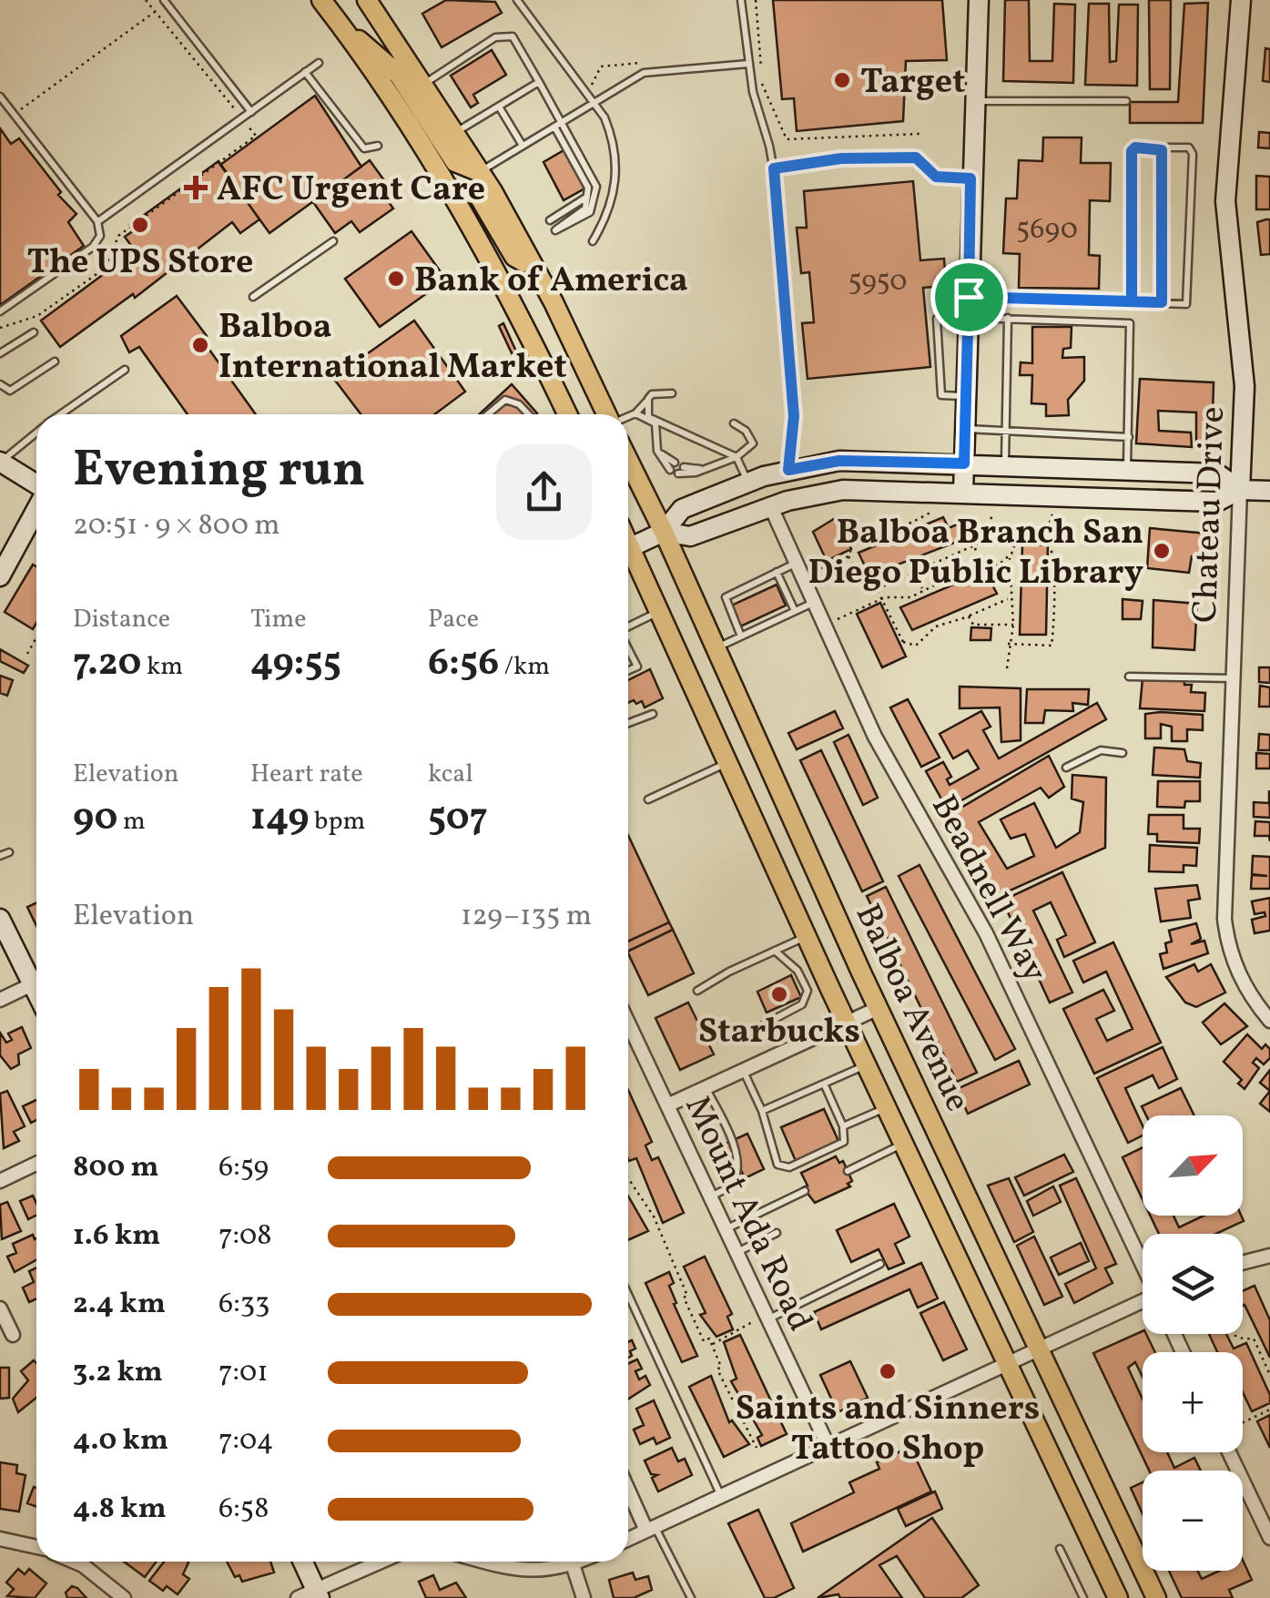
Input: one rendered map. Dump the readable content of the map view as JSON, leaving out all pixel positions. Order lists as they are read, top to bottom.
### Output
{
  "streets": {
    "main road": ["Chateau Drive", "Balboa Avenue"],
    "street": ["Beadnell Way", "Mount Ada Road"]
  },
  "places": {
    "other": [
      "Target",
      "The UPS Store",
      "Bank of America",
      "Balboa International Market",
      "Balboa Branch San Diego Public Library",
      "Starbucks",
      "Saints and Sinners Tattoo Shop"
    ],
    "health": ["AFC Urgent Care"]
  },
  "house_numbers": ["5690", "5950"],
  "north": "top right",
  "page": {
    "heading": ["Evening run", "20:51 · 9 × 800 m"],
    "stats": [
      ["Distance", "7.20 km"],
      ["Time", "49:55"],
      ["Pace", "6:56 /km"],
      ["Elevation", "90 m"],
      ["Heart rate", "149 bpm"],
      ["kcal", "507"]
    ],
    "chart": ["Elevation", "129–135 m"],
    "map_buttons": ["+", "−"],
    "list": [
      {
        "name": "800 m",
        "note": "6:59"
      },
      {
        "name": "1.6 km",
        "note": "7:08"
      },
      {
        "name": "2.4 km",
        "note": "6:33"
      },
      {
        "name": "3.2 km",
        "note": "7:01"
      },
      {
        "name": "4.0 km",
        "note": "7:04"
      },
      {
        "name": "4.8 km",
        "note": "6:58"
      }
    ]
  }
}
